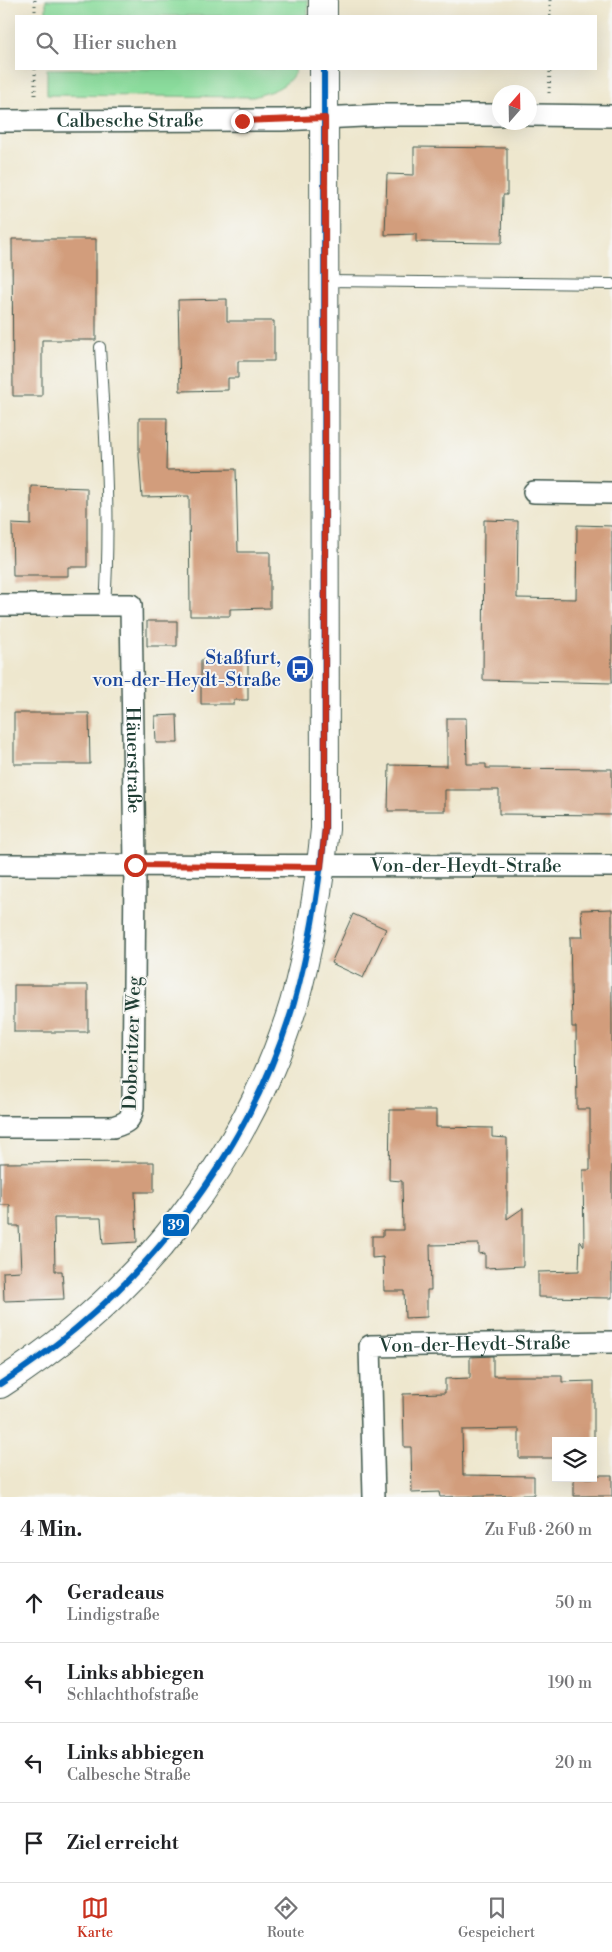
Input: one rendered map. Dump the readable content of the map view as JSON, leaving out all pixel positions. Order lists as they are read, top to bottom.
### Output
{
  "streets": {
    "street": [
      "Calbesche Straße",
      "Häuerstraße",
      "Von-der-Heydt-Straße",
      "Doberitzer Weg"
    ]
  },
  "crossings": [
    ["Häuerstraße", "Von-der-Heydt-Straße"],
    ["Häuerstraße", "Doberitzer Weg"],
    ["Von-der-Heydt-Straße", "Doberitzer Weg"]
  ],
  "places": {
    "bus stop": ["Staßfurt, von-der-Heydt-Straße"]
  },
  "lines": ["transit line 39"],
  "north": "top",
  "page": {
    "search": "Hier suchen",
    "heading": ["4 Min.", "Zu Fuß · 260 m"],
    "list": [
      ["Geradeaus", "Lindigstraße", "50 m"],
      ["Links abbiegen", "Schlachthofstraße", "190 m"],
      ["Links abbiegen", "Calbesche Straße", "20 m"],
      "Ziel erreicht"
    ],
    "nav": ["Karte", "Route", "Gespeichert"]
  }
}
